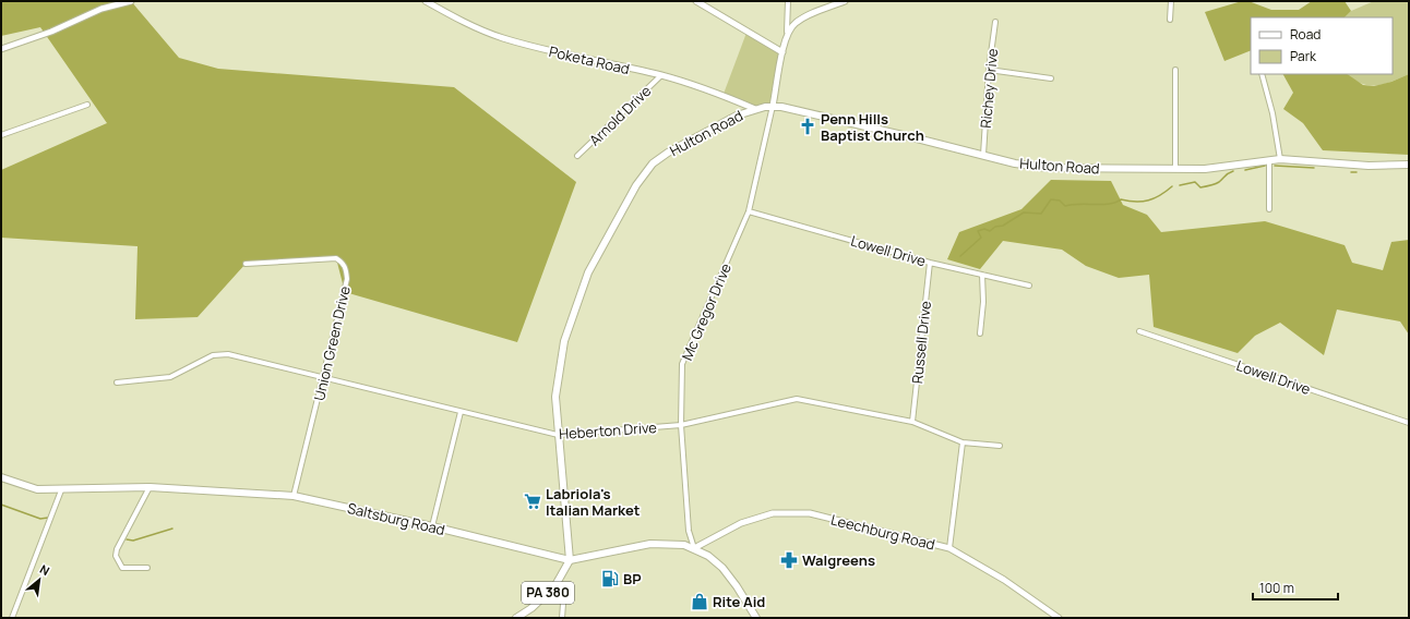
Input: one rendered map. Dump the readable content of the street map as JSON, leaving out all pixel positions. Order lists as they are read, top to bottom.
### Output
{
  "streets": {
    "main road": ["Hulton Road", "Saltsburg Road", "PA 380"],
    "street": [
      "Poketa Road",
      "Richey Drive",
      "Arnold Drive",
      "Lowell Drive",
      "Mc Gregor Drive",
      "Russell Drive",
      "Union Green Drive",
      "Heberton Drive",
      "Leechburg Road"
    ]
  },
  "crossings": [
    ["Poketa Road", "Arnold Drive"],
    ["Poketa Road", "Hulton Road"],
    ["Richey Drive", "Hulton Road"],
    ["Hulton Road", "Mc Gregor Drive"],
    ["Hulton Road", "Heberton Drive"],
    ["Hulton Road", "Saltsburg Road"],
    ["Hulton Road", "PA 380"],
    ["Lowell Drive", "Mc Gregor Drive"],
    ["Lowell Drive", "Russell Drive"],
    ["Mc Gregor Drive", "Heberton Drive"],
    ["Mc Gregor Drive", "Saltsburg Road"],
    ["Mc Gregor Drive", "Leechburg Road"],
    ["Russell Drive", "Heberton Drive"],
    ["Union Green Drive", "Heberton Drive"],
    ["Union Green Drive", "Saltsburg Road"],
    ["Saltsburg Road", "Leechburg Road"],
    ["Saltsburg Road", "PA 380"]
  ],
  "places": {
    "church": ["Penn Hills Baptist Church"],
    "supermarket": ["Labriola's Italian Market"],
    "pharmacy": ["Walgreens"],
    "fuel station": ["BP"],
    "shop": ["Rite Aid"]
  },
  "legend": ["Road", "Park"],
  "scale_bar": "100 m",
  "north": "top right"
}
